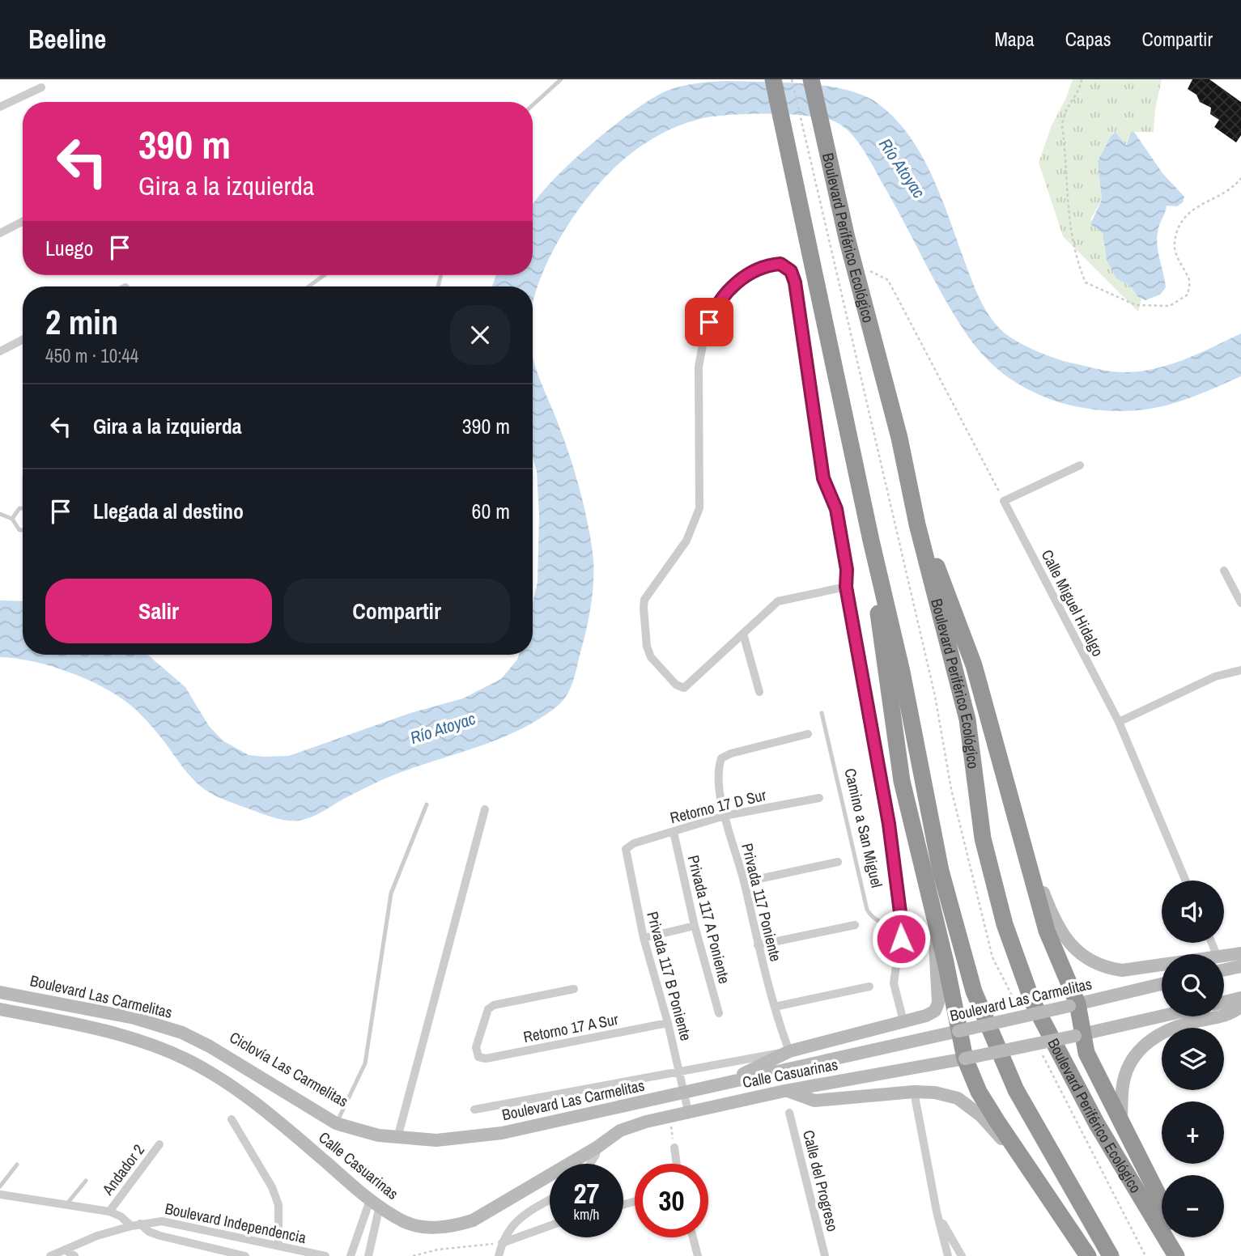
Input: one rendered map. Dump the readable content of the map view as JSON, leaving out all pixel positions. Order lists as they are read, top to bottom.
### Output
{
  "streets": {
    "highway": ["Boulevard Periférico Ecológico"],
    "main road": ["Boulevard Las Carmelitas", "Calle Casuarinas"],
    "street": [
      "Calle Miguel Hidalgo",
      "Retorno 17 D Sur",
      "Privada 117 Poniente",
      "Privada 117 A Poniente",
      "Privada 117 B Poniente",
      "Retorno 17 A Sur",
      "Andador 2",
      "Calle del Progreso",
      "Boulevard Independencia"
    ],
    "lane": ["Camino a San Miguel"]
  },
  "crossings": [
    ["Retorno 17 D Sur", "Privada 117 Poniente"],
    ["Retorno 17 D Sur", "Privada 117 A Poniente"],
    ["Retorno 17 D Sur", "Privada 117 B Poniente"],
    ["Privada 117 B Poniente", "Boulevard Las Carmelitas"],
    ["Privada 117 B Poniente", "Retorno 17 A Sur"],
    ["Privada 117 B Poniente", "Calle Casuarinas"],
    ["Andador 2", "Boulevard Independencia"]
  ],
  "water": ["Río Atoyac"],
  "page": {
    "header": "Beeline",
    "nav": ["Mapa", "Capas", "Compartir"],
    "turn": ["390 m", "Gira a la izquierda"],
    "then": "Luego",
    "heading": ["2 min", "450 m · 10:44"],
    "list": [
      {
        "name": "Gira a la izquierda",
        "value": "390 m"
      },
      {
        "name": "Llegada al destino",
        "value": "60 m"
      }
    ],
    "buttons": ["Salir", "Compartir"],
    "map_buttons": ["+", "−"],
    "speed": "27 km/h",
    "limit": "30"
  }
}
